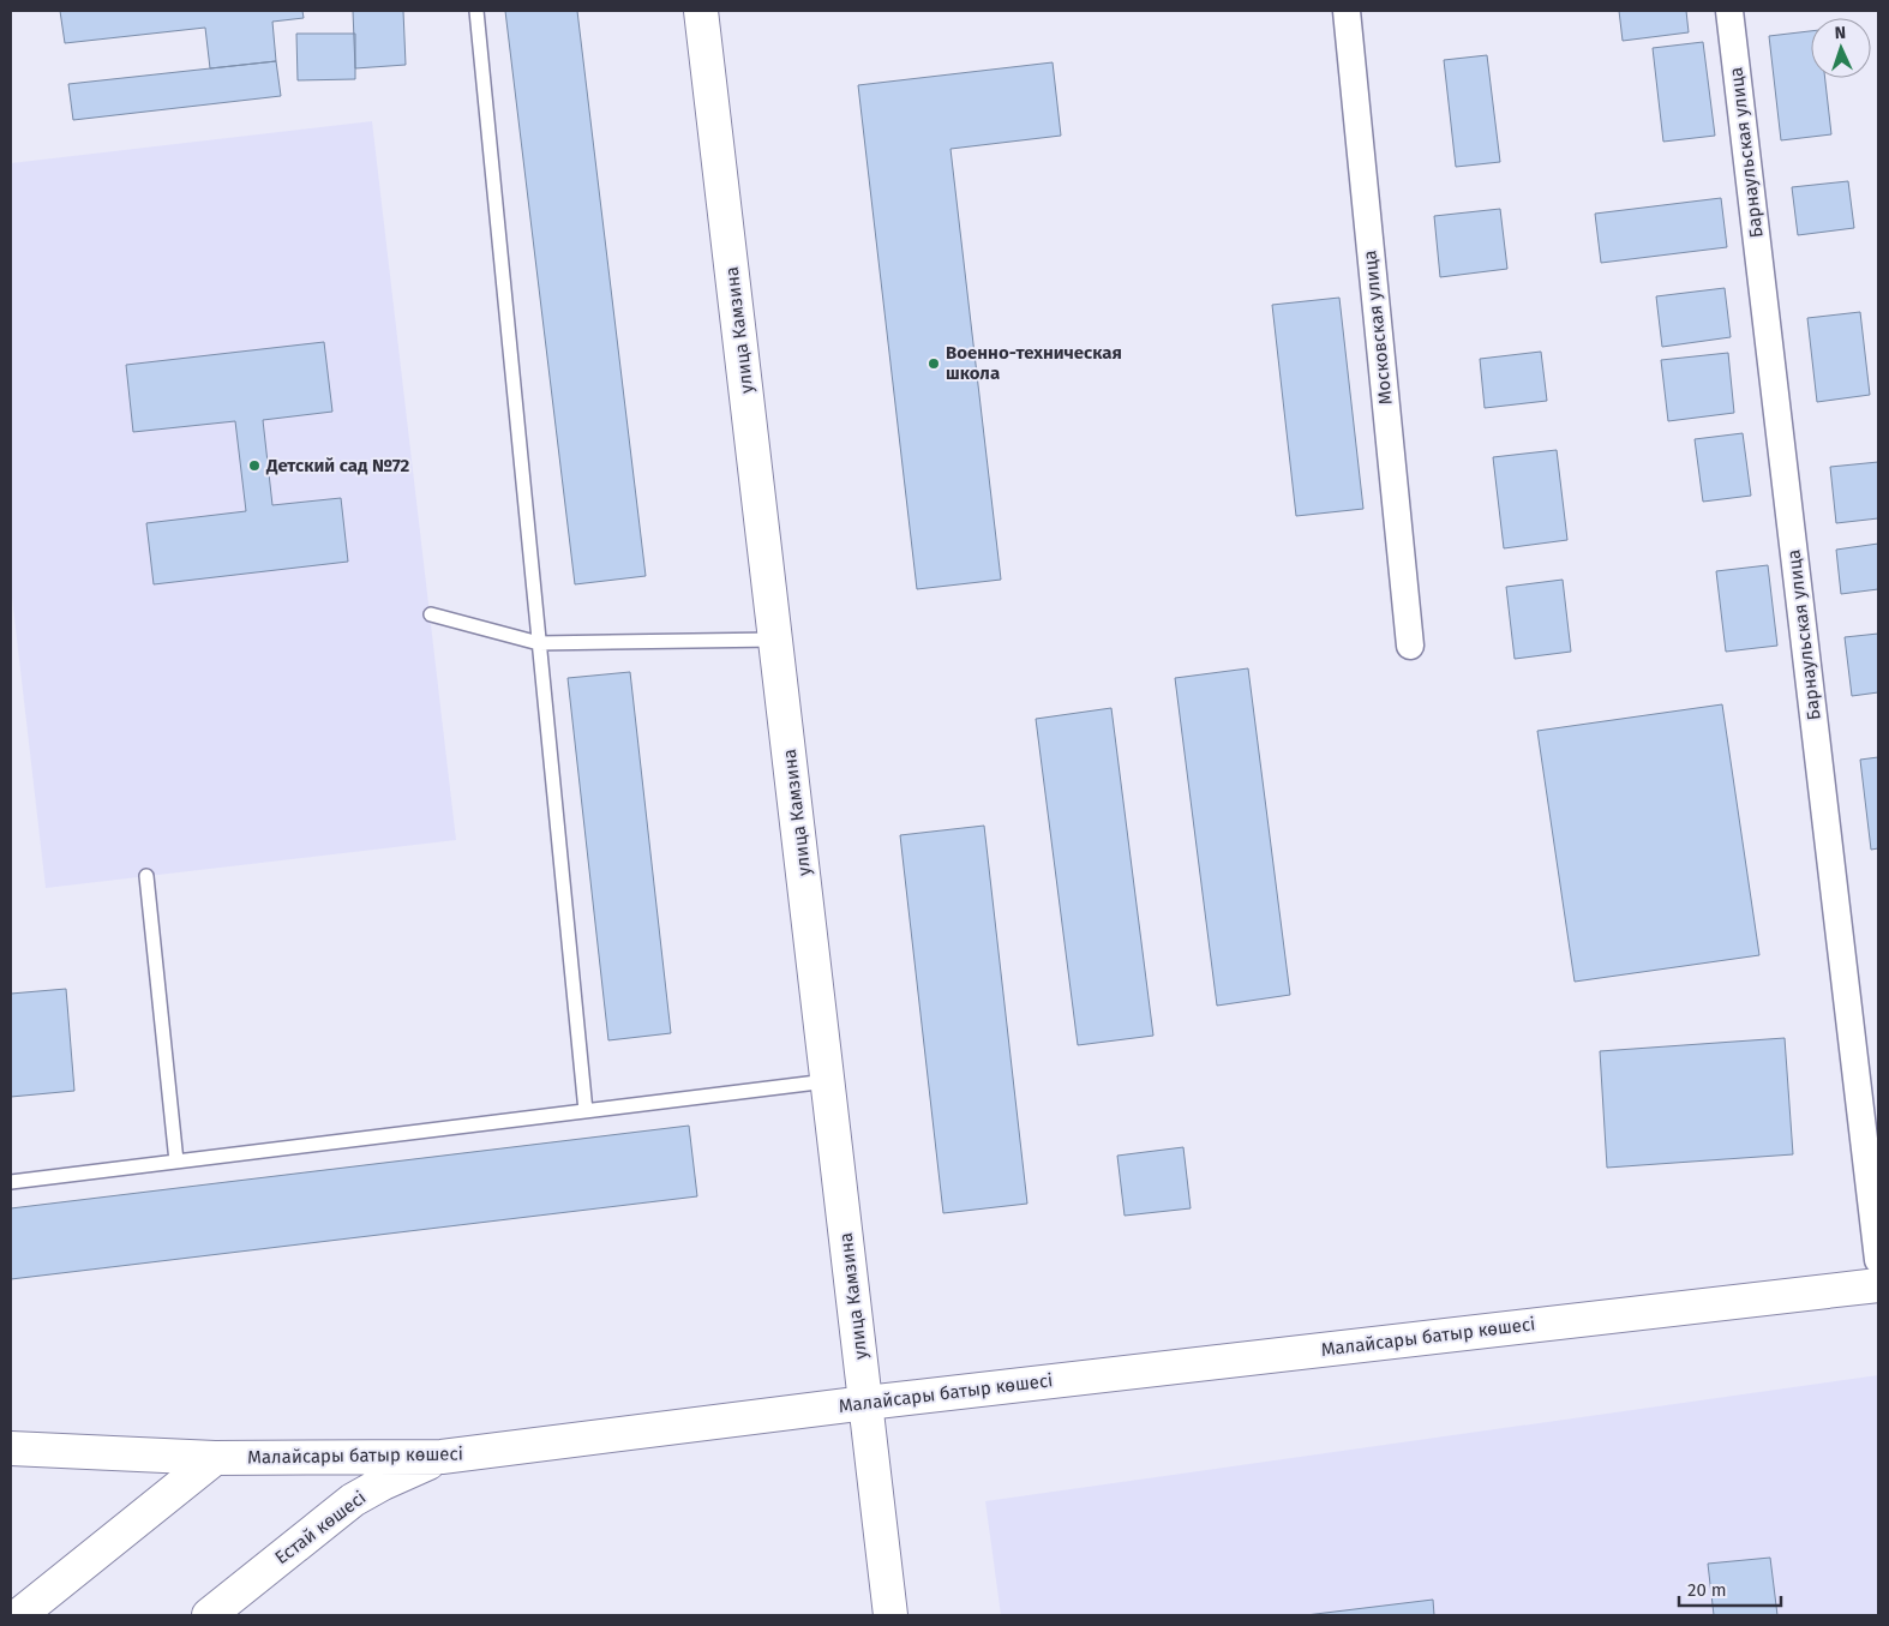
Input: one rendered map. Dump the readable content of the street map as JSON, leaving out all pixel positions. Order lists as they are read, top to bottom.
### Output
{
  "streets": {
    "main road": ["улица Камзина", "Малайсары батыр көшесі", "Естай көшесі"],
    "street": ["Барнаульская улица", "Московская улица"]
  },
  "crossings": [
    ["улица Камзина", "Малайсары батыр көшесі"],
    ["Малайсары батыр көшесі", "Естай көшесі"]
  ],
  "places": ["Военно-техническая школа", "Детский сад №72"],
  "scale_bar": "20 m",
  "north": "top"
}
